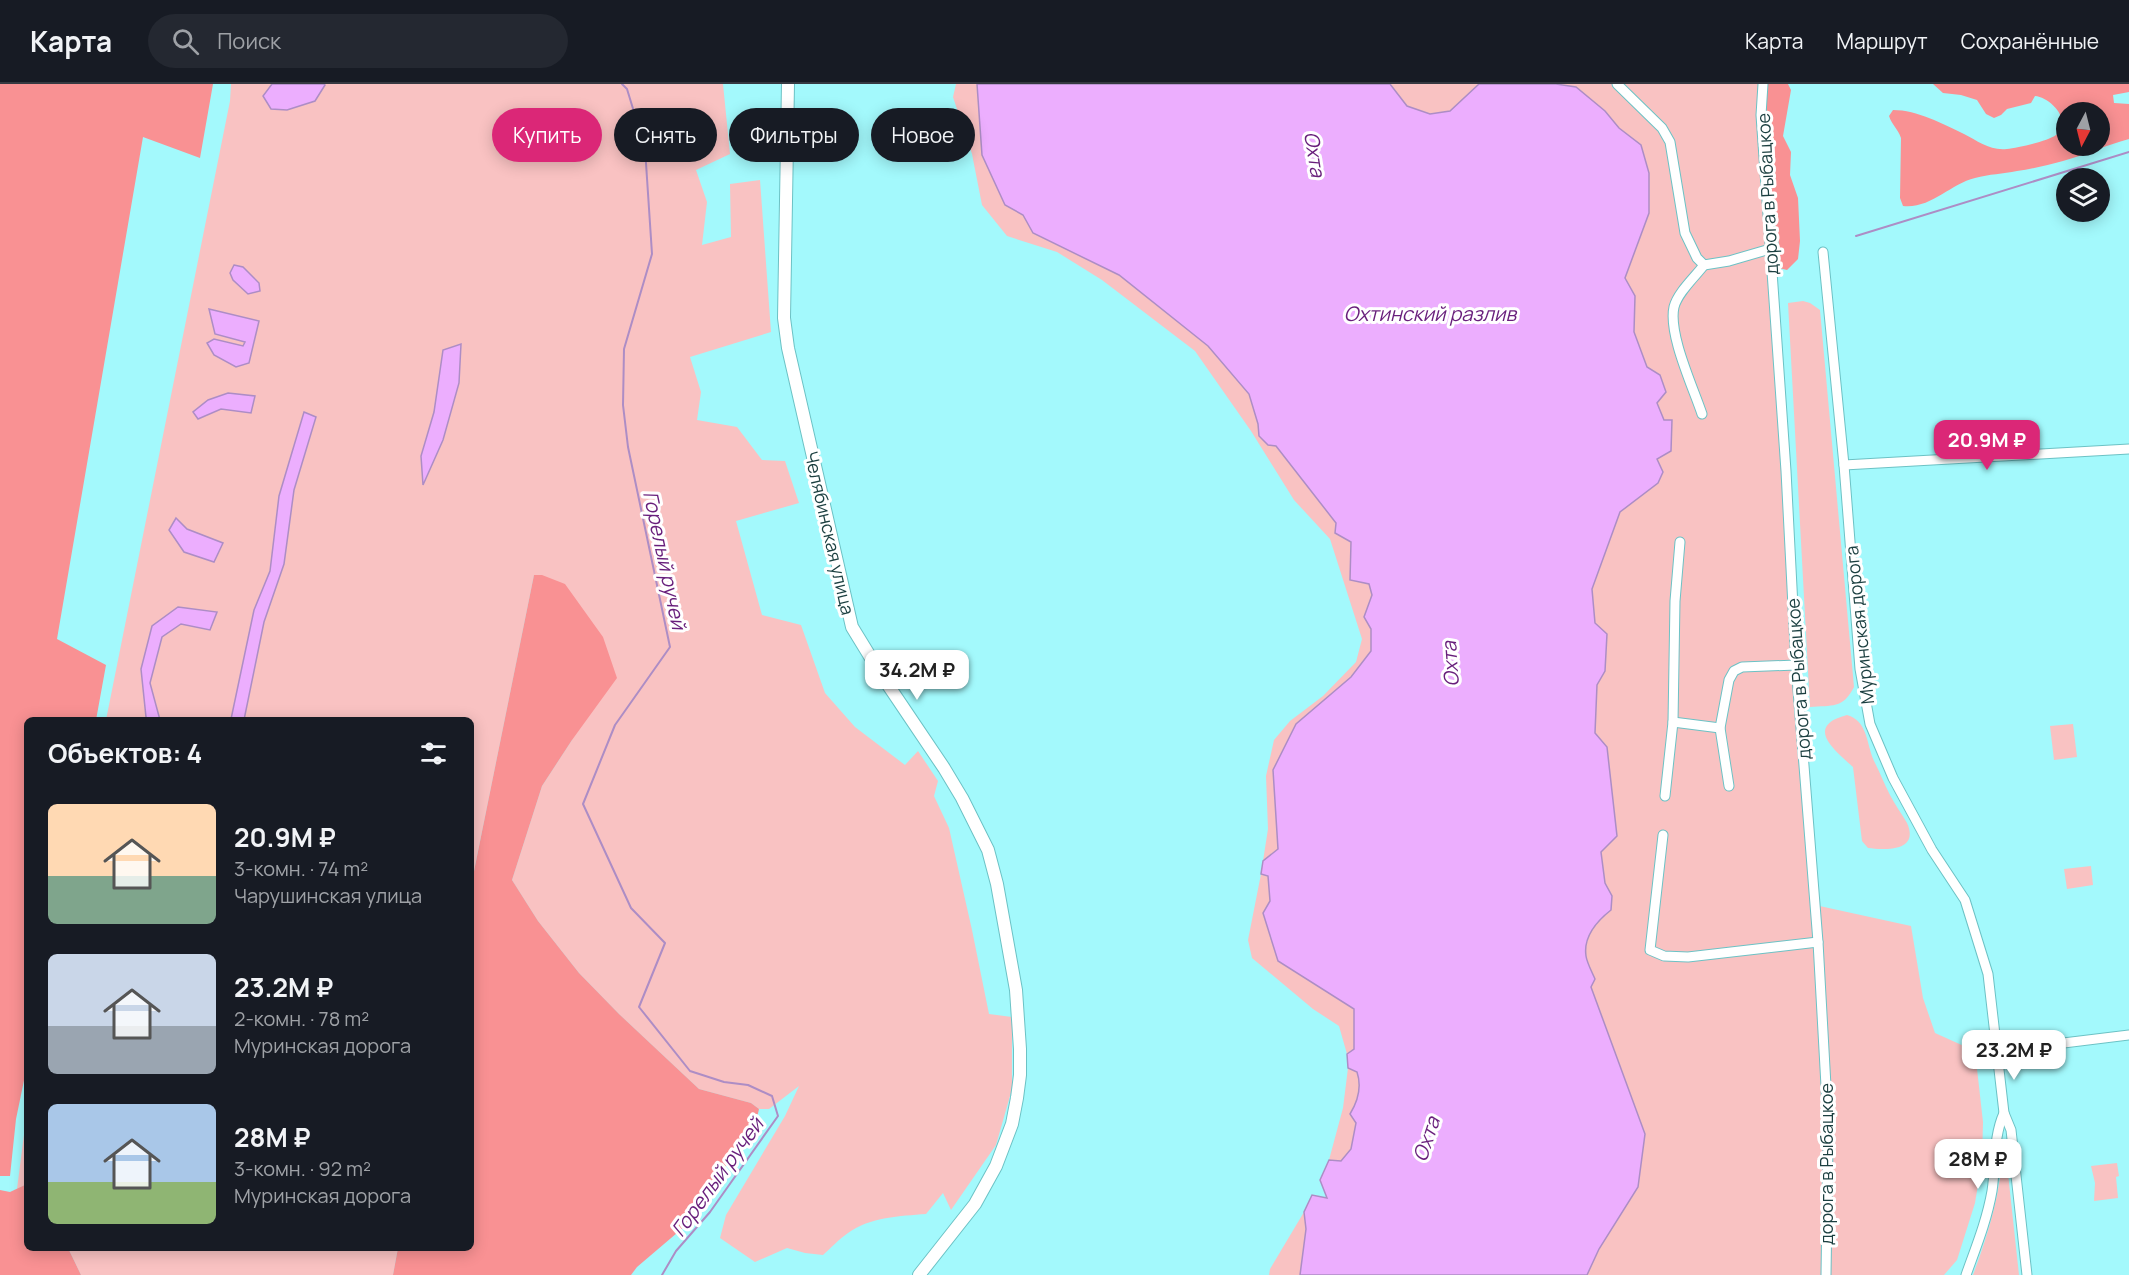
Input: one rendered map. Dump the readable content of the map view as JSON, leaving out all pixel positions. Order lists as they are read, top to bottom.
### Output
{
  "streets": {
    "street": ["дорога в Рыбацкое", "Челябинская улица", "Муринская дорога"]
  },
  "water": ["Охта", "Охтинский разлив", "Горелый ручей"],
  "north": "bottom",
  "page": {
    "header": "Карта",
    "search": "Поиск",
    "nav": ["Карта", "Маршрут", "Сохранённые"],
    "chip": [
      "Купить",
      "Снять",
      "Фильтры",
      "Новое"
    ],
    "price": [
      "20.9M ₽",
      "34.2M ₽",
      "23.2M ₽",
      "28M ₽"
    ],
    "heading": "Объектов: 4",
    "list": [
      {
        "name": "20.9M ₽",
        "note": "3-комн. · 74 m² · Чарушинская улица"
      },
      {
        "name": "23.2M ₽",
        "note": "2-комн. · 78 m² · Муринская дорога"
      },
      {
        "name": "28M ₽",
        "note": "3-комн. · 92 m² · Муринская дорога"
      }
    ]
  }
}
